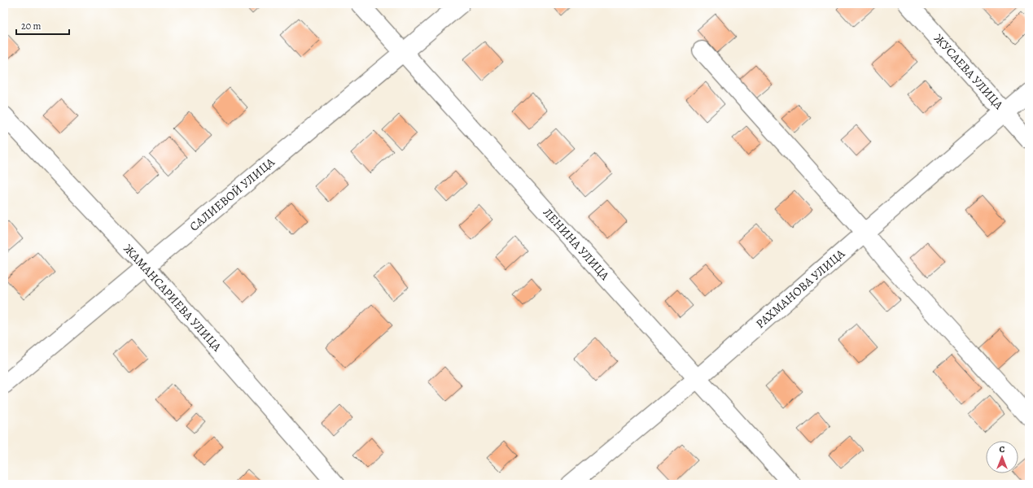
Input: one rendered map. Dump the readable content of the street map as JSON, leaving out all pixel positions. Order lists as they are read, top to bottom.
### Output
{
  "streets": {
    "street": [
      "ЖУСАЕВА УЛИЦА",
      "САЛИЕВОЙ УЛИЦА",
      "ЛЕНИНА УЛИЦА",
      "РАХМАНОВА УЛИЦА",
      "ЖАМАНСАРИЕВА УЛИЦА"
    ]
  },
  "crossings": [
    ["ЖУСАЕВА УЛИЦА", "РАХМАНОВА УЛИЦА"],
    ["САЛИЕВОЙ УЛИЦА", "ЛЕНИНА УЛИЦА"],
    ["САЛИЕВОЙ УЛИЦА", "ЖАМАНСАРИЕВА УЛИЦА"],
    ["ЛЕНИНА УЛИЦА", "РАХМАНОВА УЛИЦА"]
  ],
  "scale_bar": "20 m",
  "north": "top"
}
